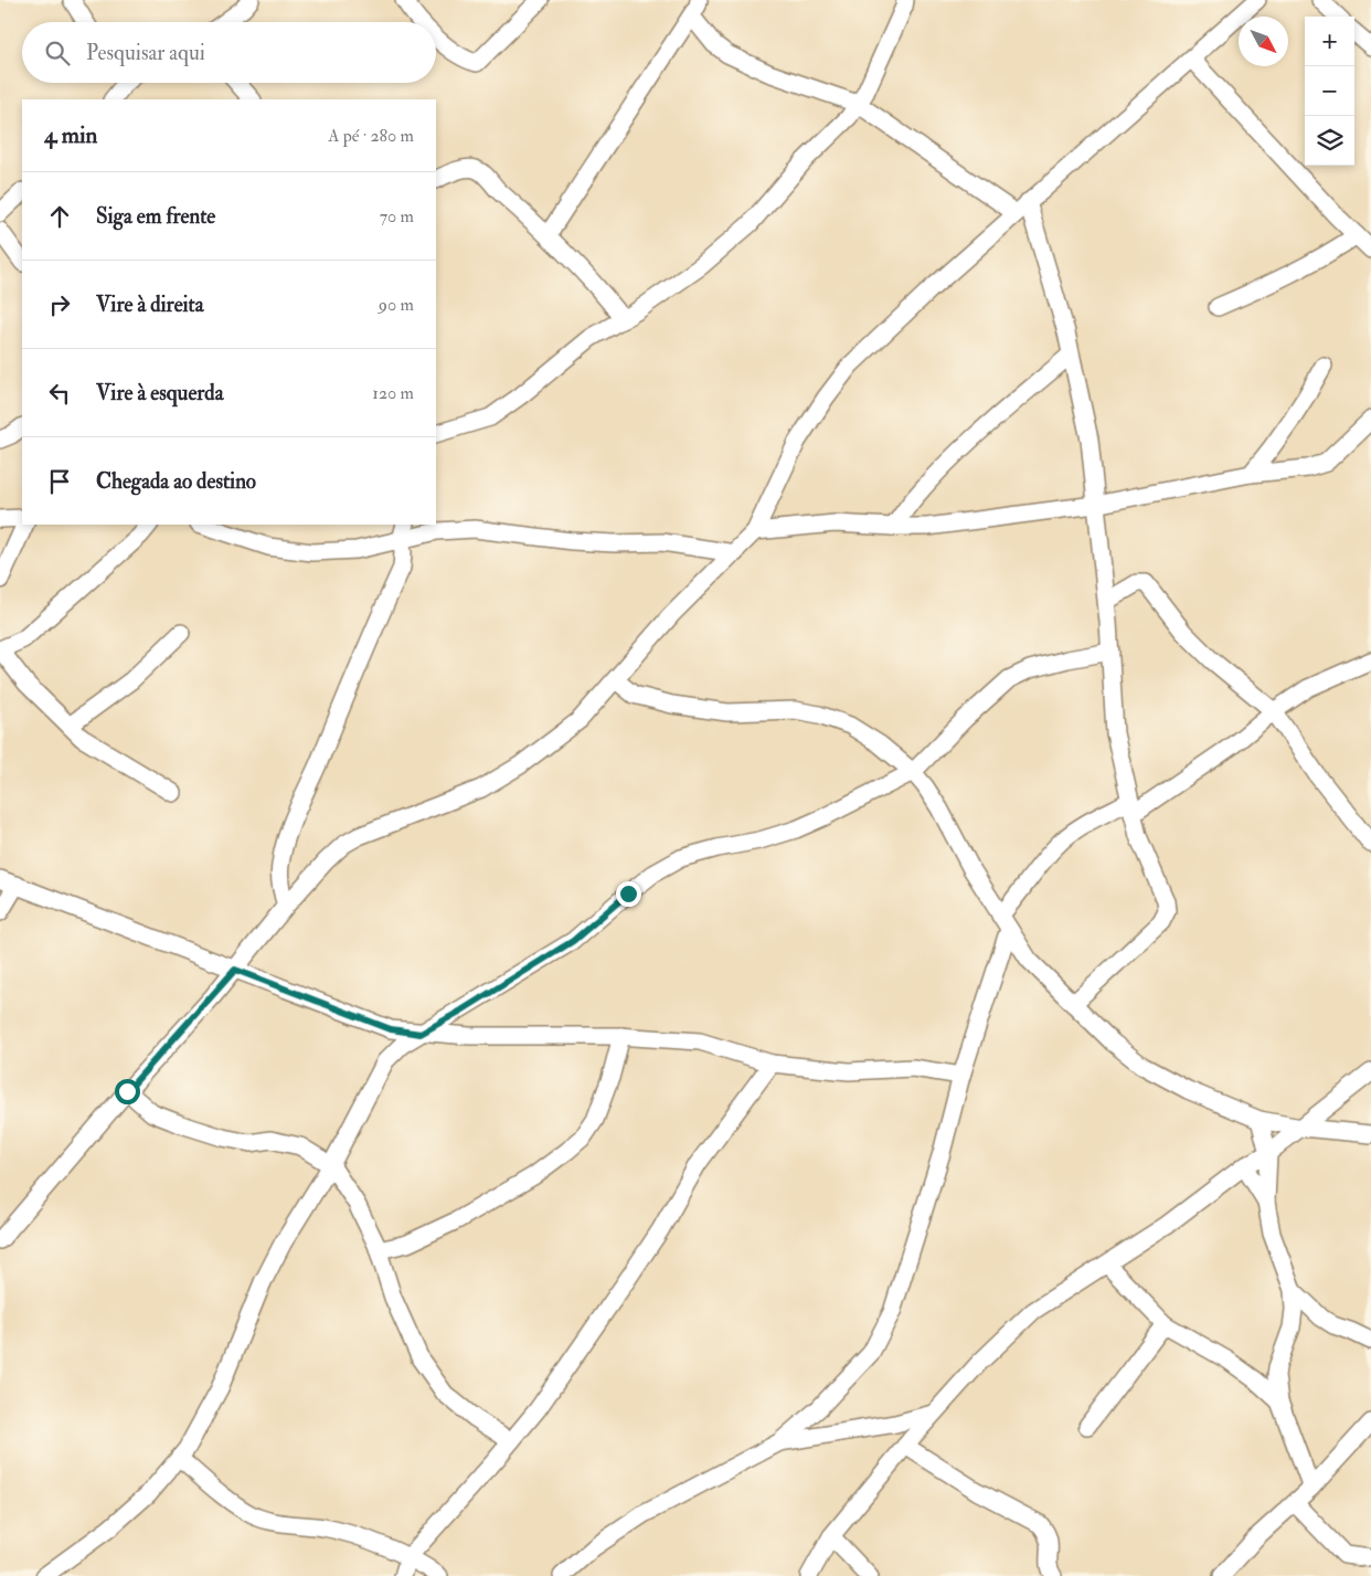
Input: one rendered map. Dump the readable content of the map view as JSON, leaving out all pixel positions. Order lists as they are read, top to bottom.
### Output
{
  "north": "bottom right",
  "page": {
    "map_buttons": ["+", "−"],
    "search": "Pesquisar aqui",
    "heading": ["4 min", "A pé · 280 m"],
    "list": [
      ["Siga em frente", "70 m"],
      ["Vire à direita", "90 m"],
      ["Vire à esquerda", "120 m"],
      "Chegada ao destino"
    ]
  }
}
